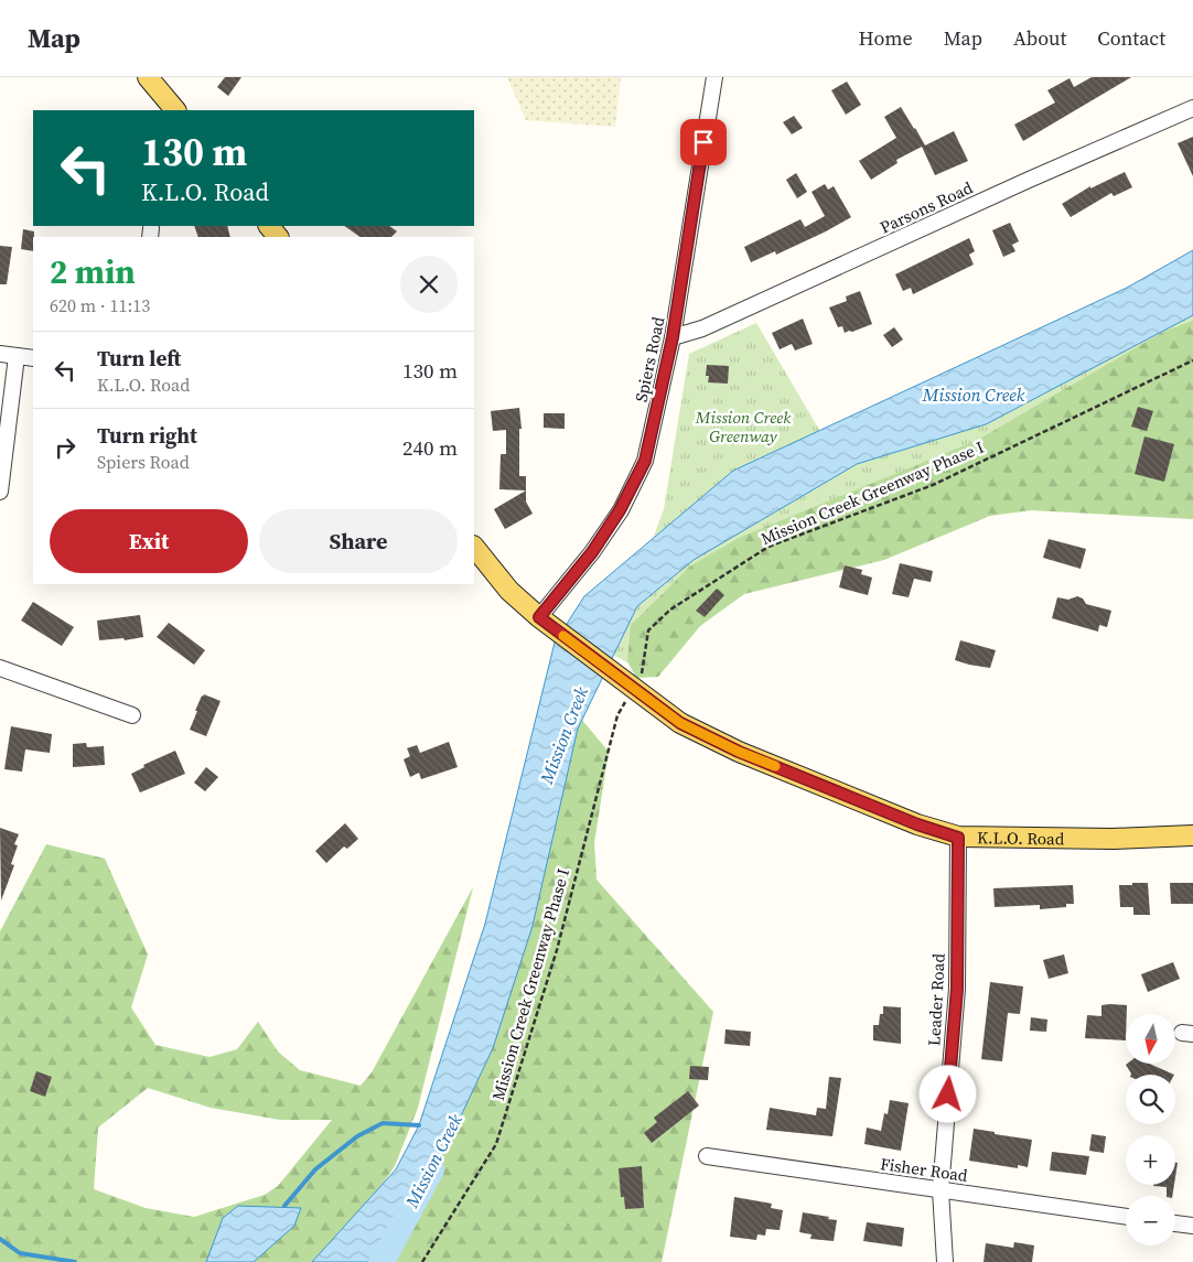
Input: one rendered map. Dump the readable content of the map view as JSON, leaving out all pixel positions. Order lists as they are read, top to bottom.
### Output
{
  "streets": {
    "main road": ["K.L.O. Road"],
    "street": [
      "Parsons Road",
      "Spiers Road",
      "Leader Road",
      "Fisher Road"
    ],
    "path": ["Mission Creek Greenway Phase I"]
  },
  "crossings": [
    ["Parsons Road", "Spiers Road"],
    ["Spiers Road", "K.L.O. Road"],
    ["Mission Creek Greenway Phase I", "K.L.O. Road"],
    ["K.L.O. Road", "Leader Road"],
    ["Leader Road", "Fisher Road"]
  ],
  "water": ["Mission Creek"],
  "parks": ["Mission Creek Greenway"],
  "north": "bottom",
  "page": {
    "header": "Map",
    "nav": [
      "Home",
      "Map",
      "About",
      "Contact"
    ],
    "turn": ["130 m", "K.L.O. Road"],
    "heading": ["2 min", "620 m · 11:13"],
    "list": [
      {
        "name": "Turn left",
        "note": "K.L.O. Road",
        "value": "130 m"
      },
      {
        "name": "Turn right",
        "note": "Spiers Road",
        "value": "240 m"
      }
    ],
    "buttons": ["Exit", "Share"],
    "map_buttons": ["+", "−"]
  }
}
